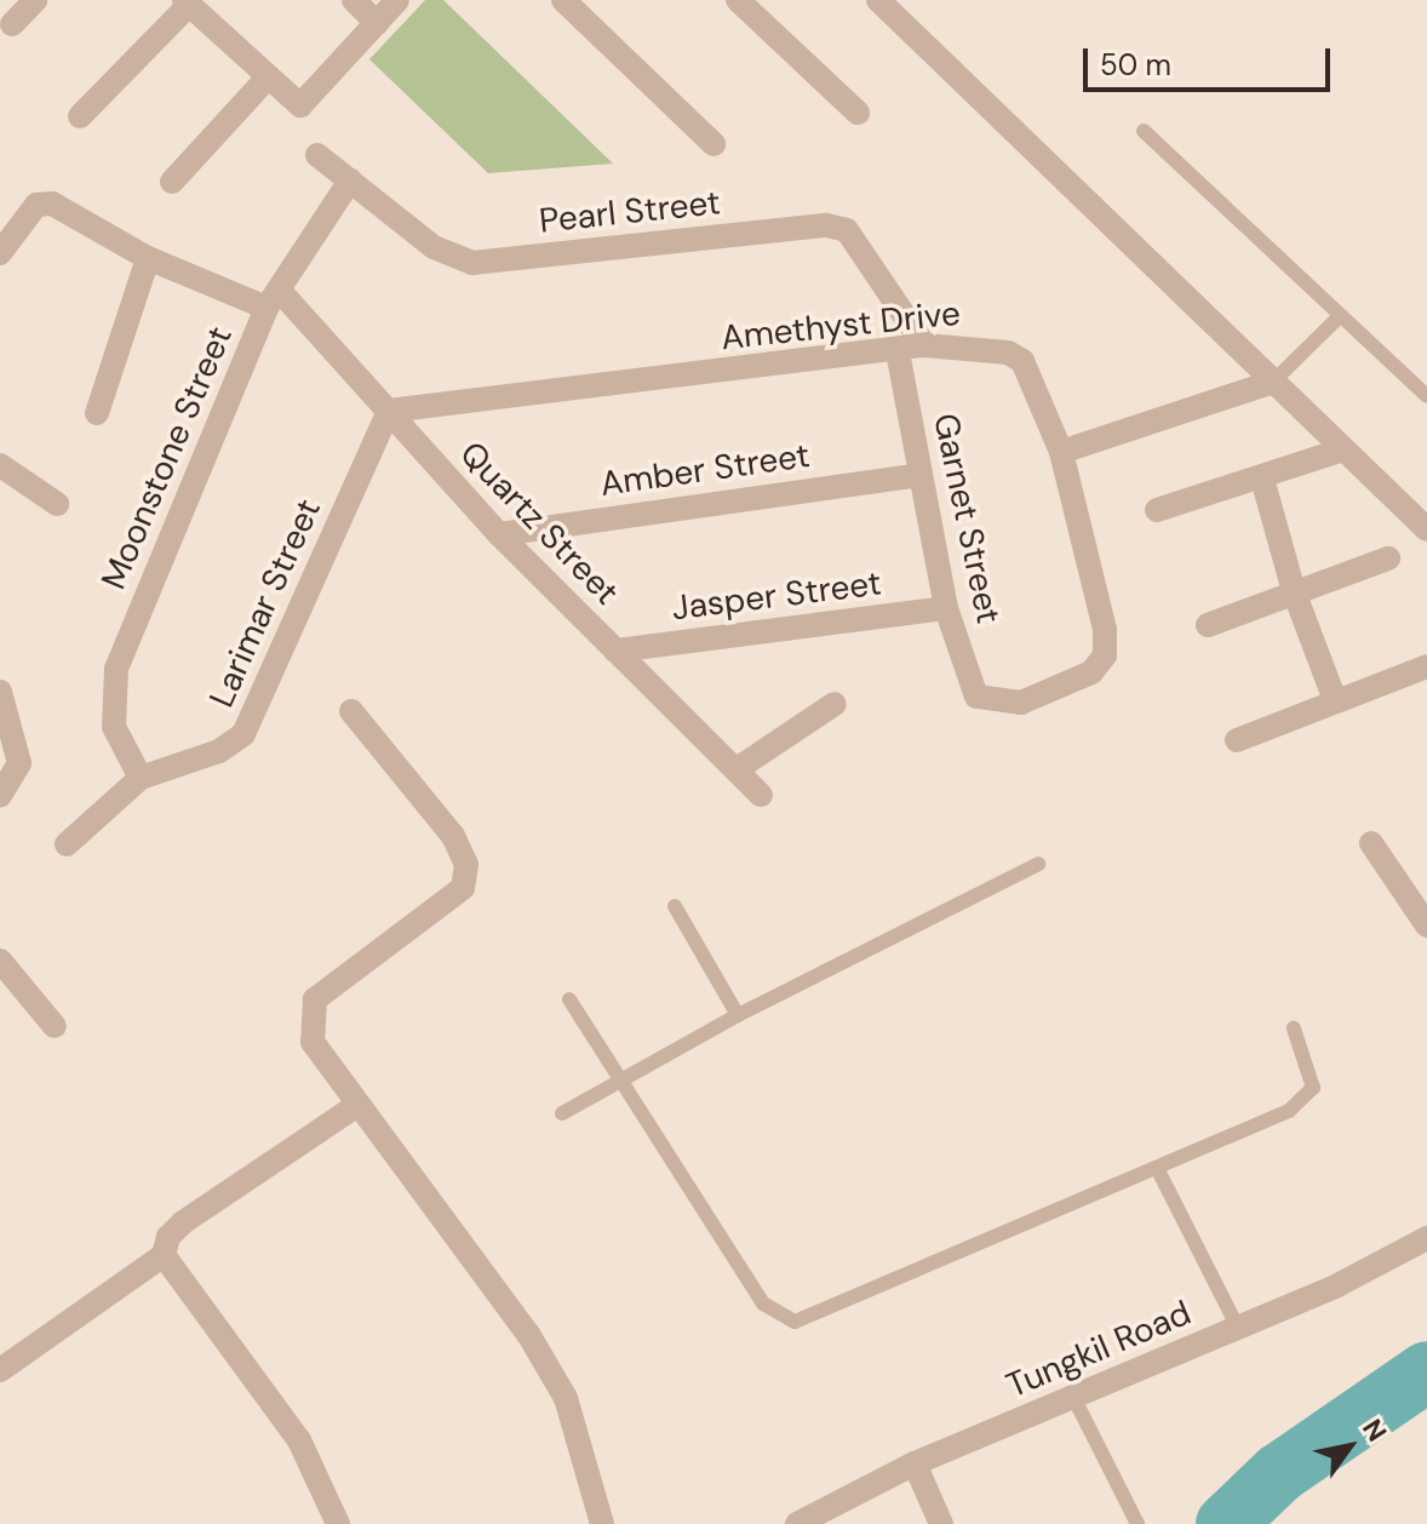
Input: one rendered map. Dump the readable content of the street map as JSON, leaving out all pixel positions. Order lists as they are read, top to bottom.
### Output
{
  "streets": {
    "street": [
      "Pearl Street",
      "Amethyst Drive",
      "Moonstone Street",
      "Amber Street",
      "Garnet Street",
      "Quartz Street",
      "Jasper Street",
      "Larimar Street",
      "Tungkil Road"
    ]
  },
  "crossings": [
    ["Pearl Street", "Amethyst Drive"],
    ["Pearl Street", "Moonstone Street"],
    ["Amethyst Drive", "Garnet Street"],
    ["Amethyst Drive", "Quartz Street"],
    ["Amethyst Drive", "Larimar Street"],
    ["Moonstone Street", "Quartz Street"],
    ["Moonstone Street", "Larimar Street"],
    ["Amber Street", "Garnet Street"],
    ["Amber Street", "Quartz Street"],
    ["Garnet Street", "Jasper Street"],
    ["Quartz Street", "Jasper Street"],
    ["Quartz Street", "Larimar Street"]
  ],
  "scale_bar": "50 m",
  "north": "top right"
}
